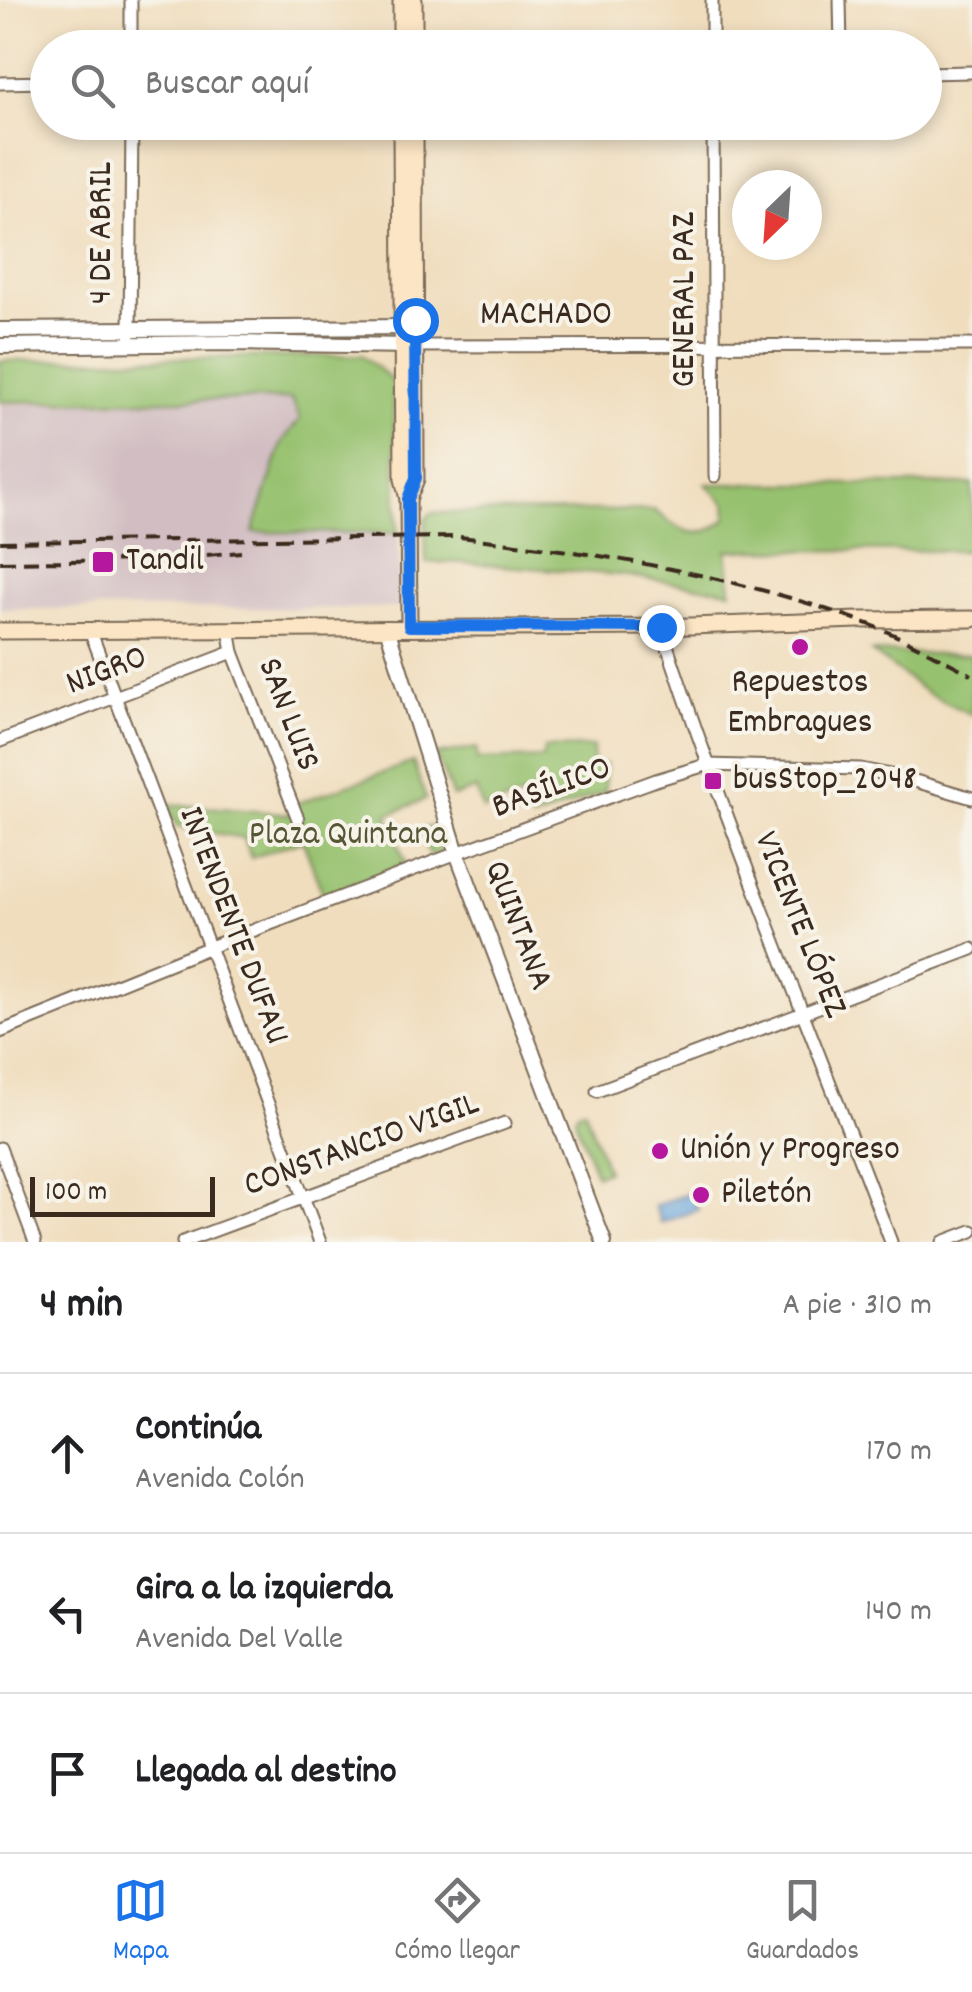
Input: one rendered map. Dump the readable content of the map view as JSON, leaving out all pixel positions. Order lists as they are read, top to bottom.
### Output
{
  "streets": {
    "street": [
      "4 DE ABRIL",
      "GENERAL PAZ",
      "MACHADO",
      "NIGRO",
      "SAN LUIS",
      "BASÍLICO",
      "VICENTE LÓPEZ",
      "INTENDENTE DUFAU",
      "QUINTANA",
      "CONSTANCIO VIGIL"
    ]
  },
  "crossings": [
    ["4 DE ABRIL", "MACHADO"],
    ["GENERAL PAZ", "MACHADO"],
    ["NIGRO", "SAN LUIS"],
    ["NIGRO", "INTENDENTE DUFAU"],
    ["BASÍLICO", "VICENTE LÓPEZ"],
    ["BASÍLICO", "INTENDENTE DUFAU"],
    ["BASÍLICO", "QUINTANA"],
    ["INTENDENTE DUFAU", "CONSTANCIO VIGIL"]
  ],
  "parks": ["Plaza Quintana"],
  "places": {
    "transit": ["Tandil", "busStop_2048"],
    "other": ["Repuestos Embragues", "Unión y Progreso", "Piletón"]
  },
  "scale_bar": "100 m",
  "north": "bottom left",
  "page": {
    "search": "Buscar aquí",
    "scale": "100 m",
    "heading": ["4 min", "A pie · 310 m"],
    "list": [
      ["Continúa", "Avenida Colón", "170 m"],
      ["Gira a la izquierda", "Avenida Del Valle", "140 m"],
      "Llegada al destino"
    ],
    "nav": ["Mapa", "Cómo llegar", "Guardados"]
  }
}
